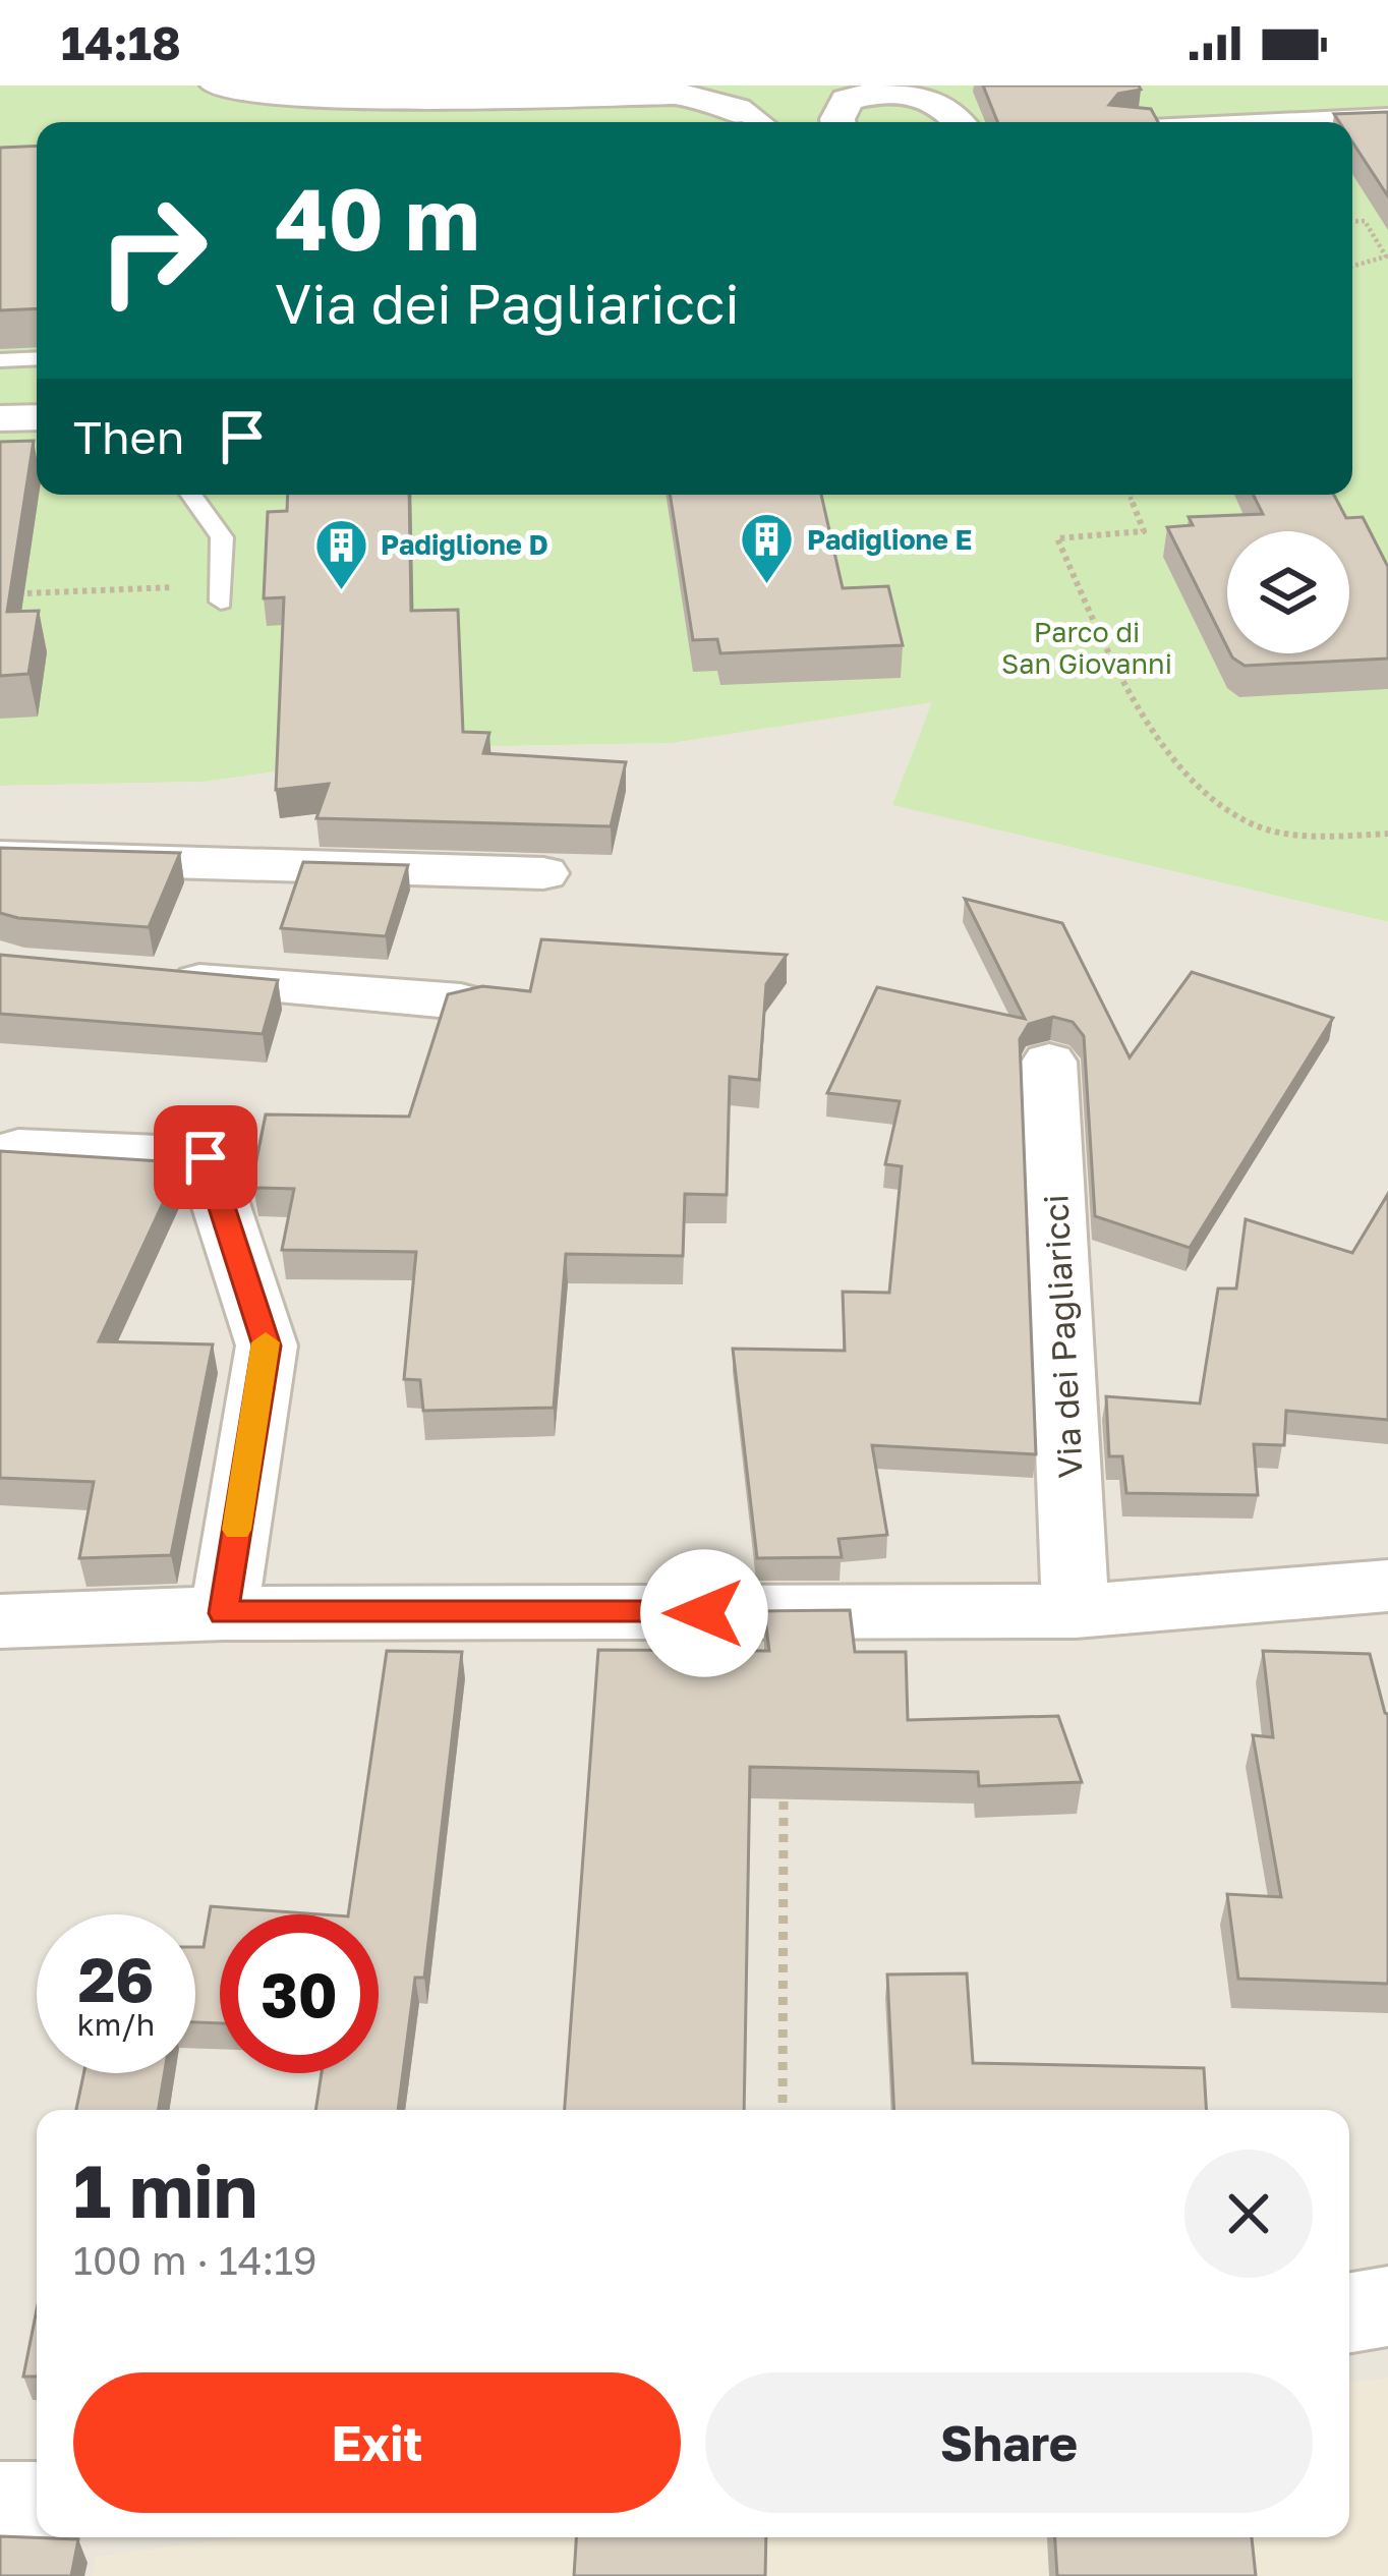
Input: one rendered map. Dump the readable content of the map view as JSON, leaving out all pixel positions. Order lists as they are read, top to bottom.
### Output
{
  "streets": {
    "street": ["Via dei Pagliaricci"]
  },
  "parks": ["Parco di San Giovanni"],
  "places": {
    "building": ["Padiglione E", "Padiglione D"]
  },
  "page": {
    "status": "14:18",
    "turn": ["40 m", "Via dei Pagliaricci"],
    "then": "Then",
    "speed": "26 km/h",
    "limit": "30",
    "heading": ["1 min", "100 m · 14:19"],
    "buttons": ["Exit", "Share"]
  }
}
